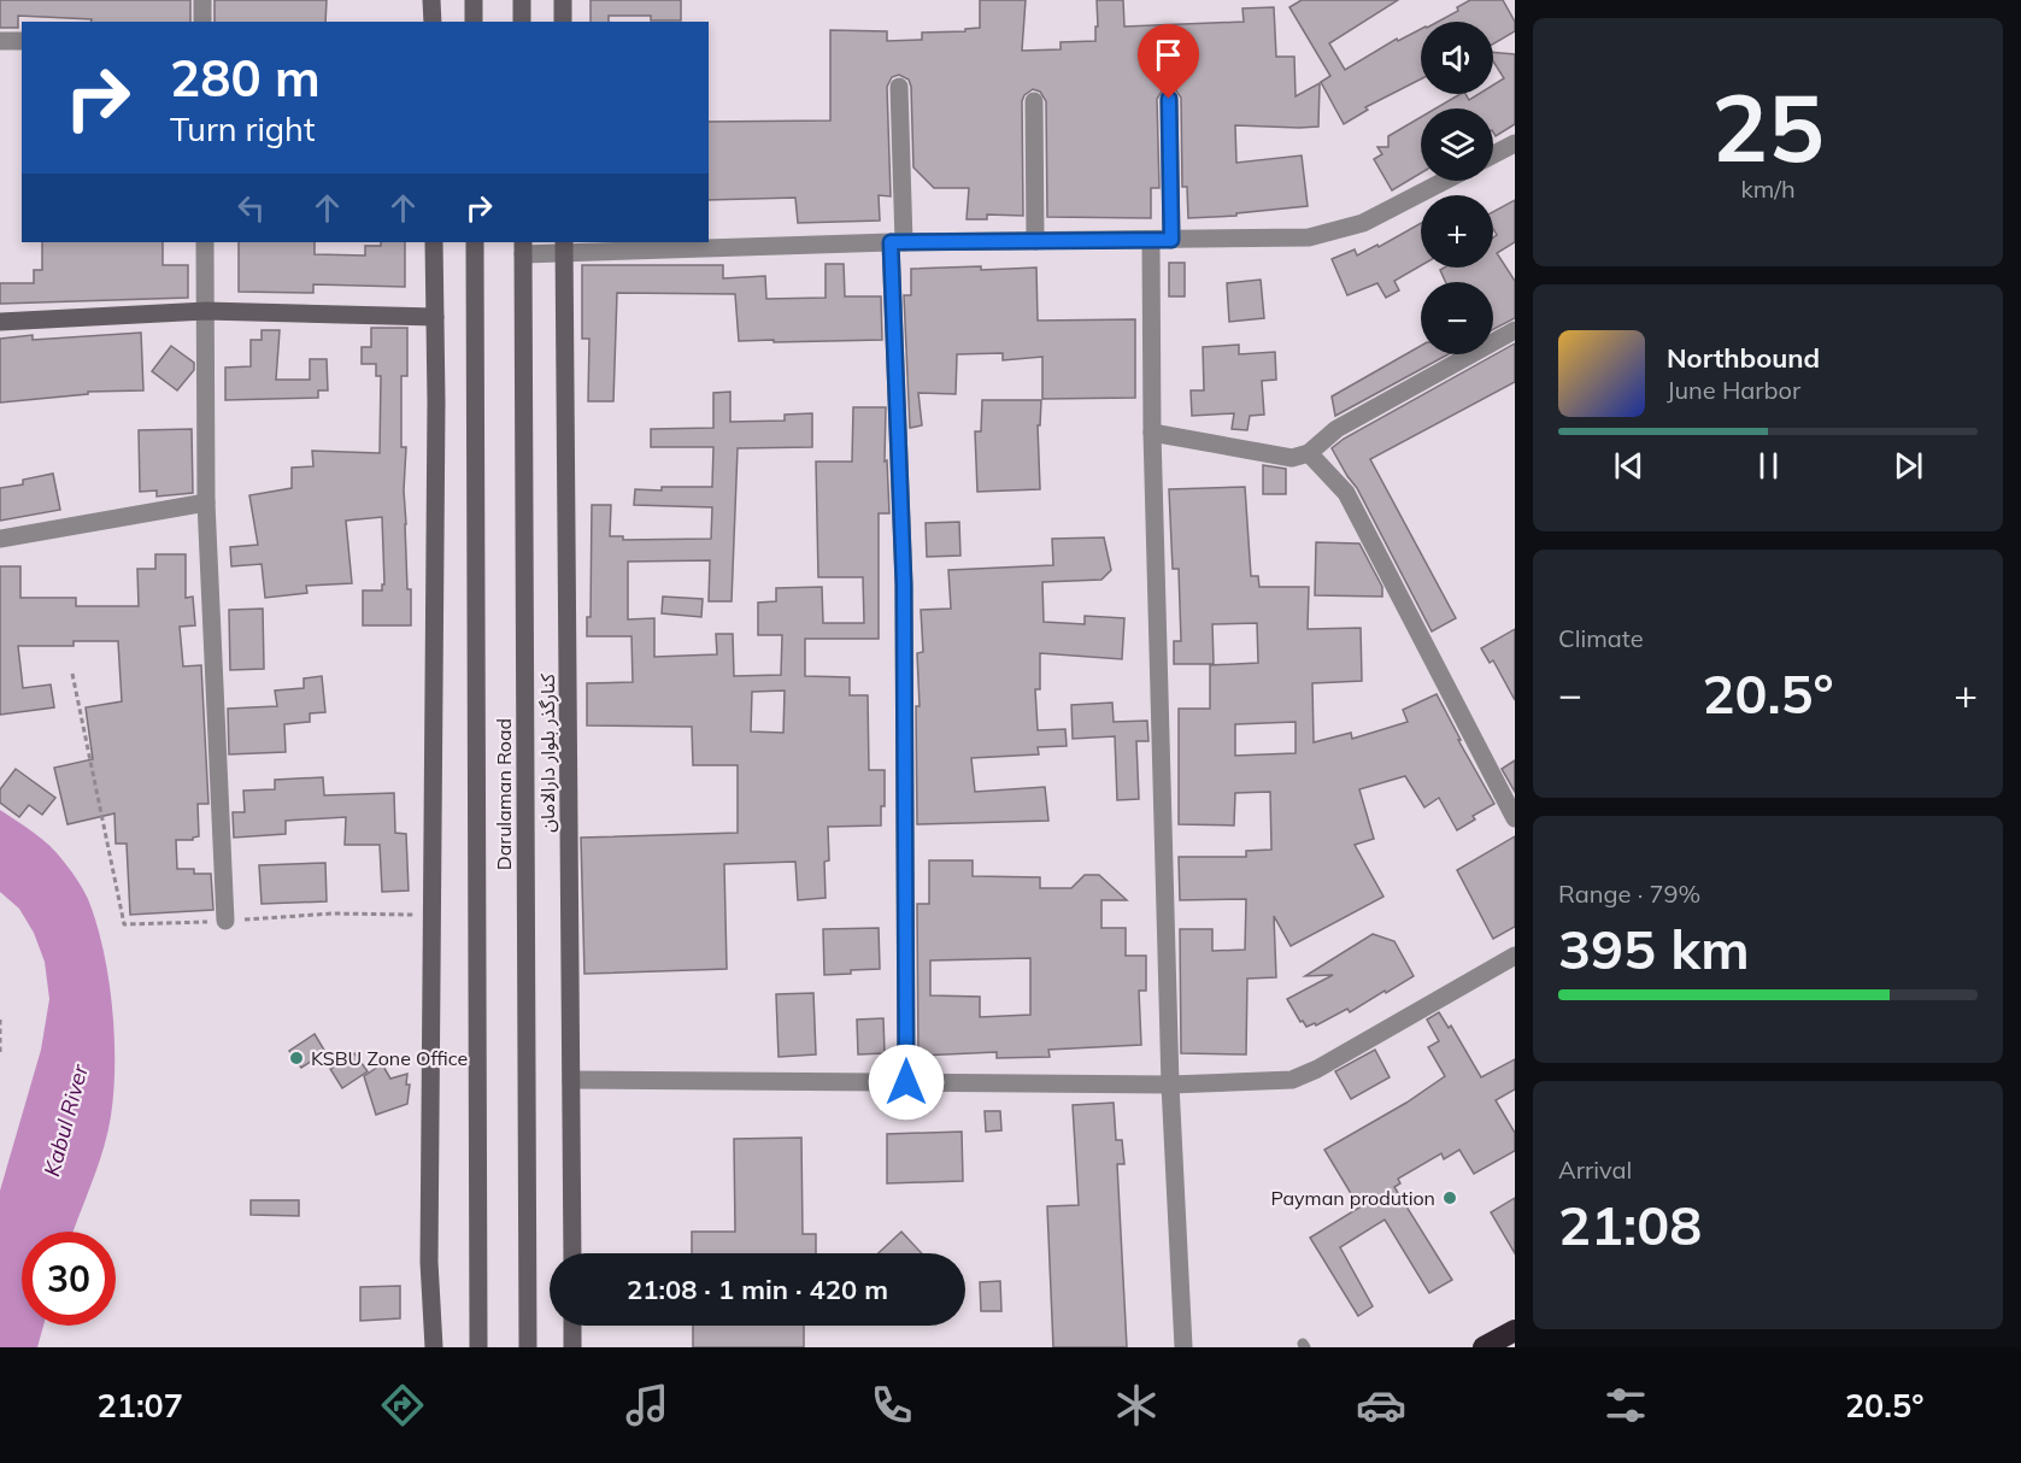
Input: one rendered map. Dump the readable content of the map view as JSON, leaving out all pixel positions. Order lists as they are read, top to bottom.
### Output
{
  "streets": {
    "street": ["کنارگذر بلوار دارالامان", "Darulaman Road"]
  },
  "water": ["Kabul River"],
  "places": ["KSBU Zone Office", "Payman prodution"],
  "page": {
    "tile": [
      ["25", "km/h"],
      "Climate",
      ["Range · 79%", "395 km"],
      ["Arrival", "21:08"]
    ],
    "map_buttons": ["+", "−"],
    "turn": ["280 m", "Turn right"],
    "song": ["Northbound", "June Harbor"],
    "heat": ["−", "20.5°", "+"],
    "limit": "30",
    "trip": "21:08 · 1 min · 420 m",
    "tabs": ["21:07", "20.5°"]
  }
}
